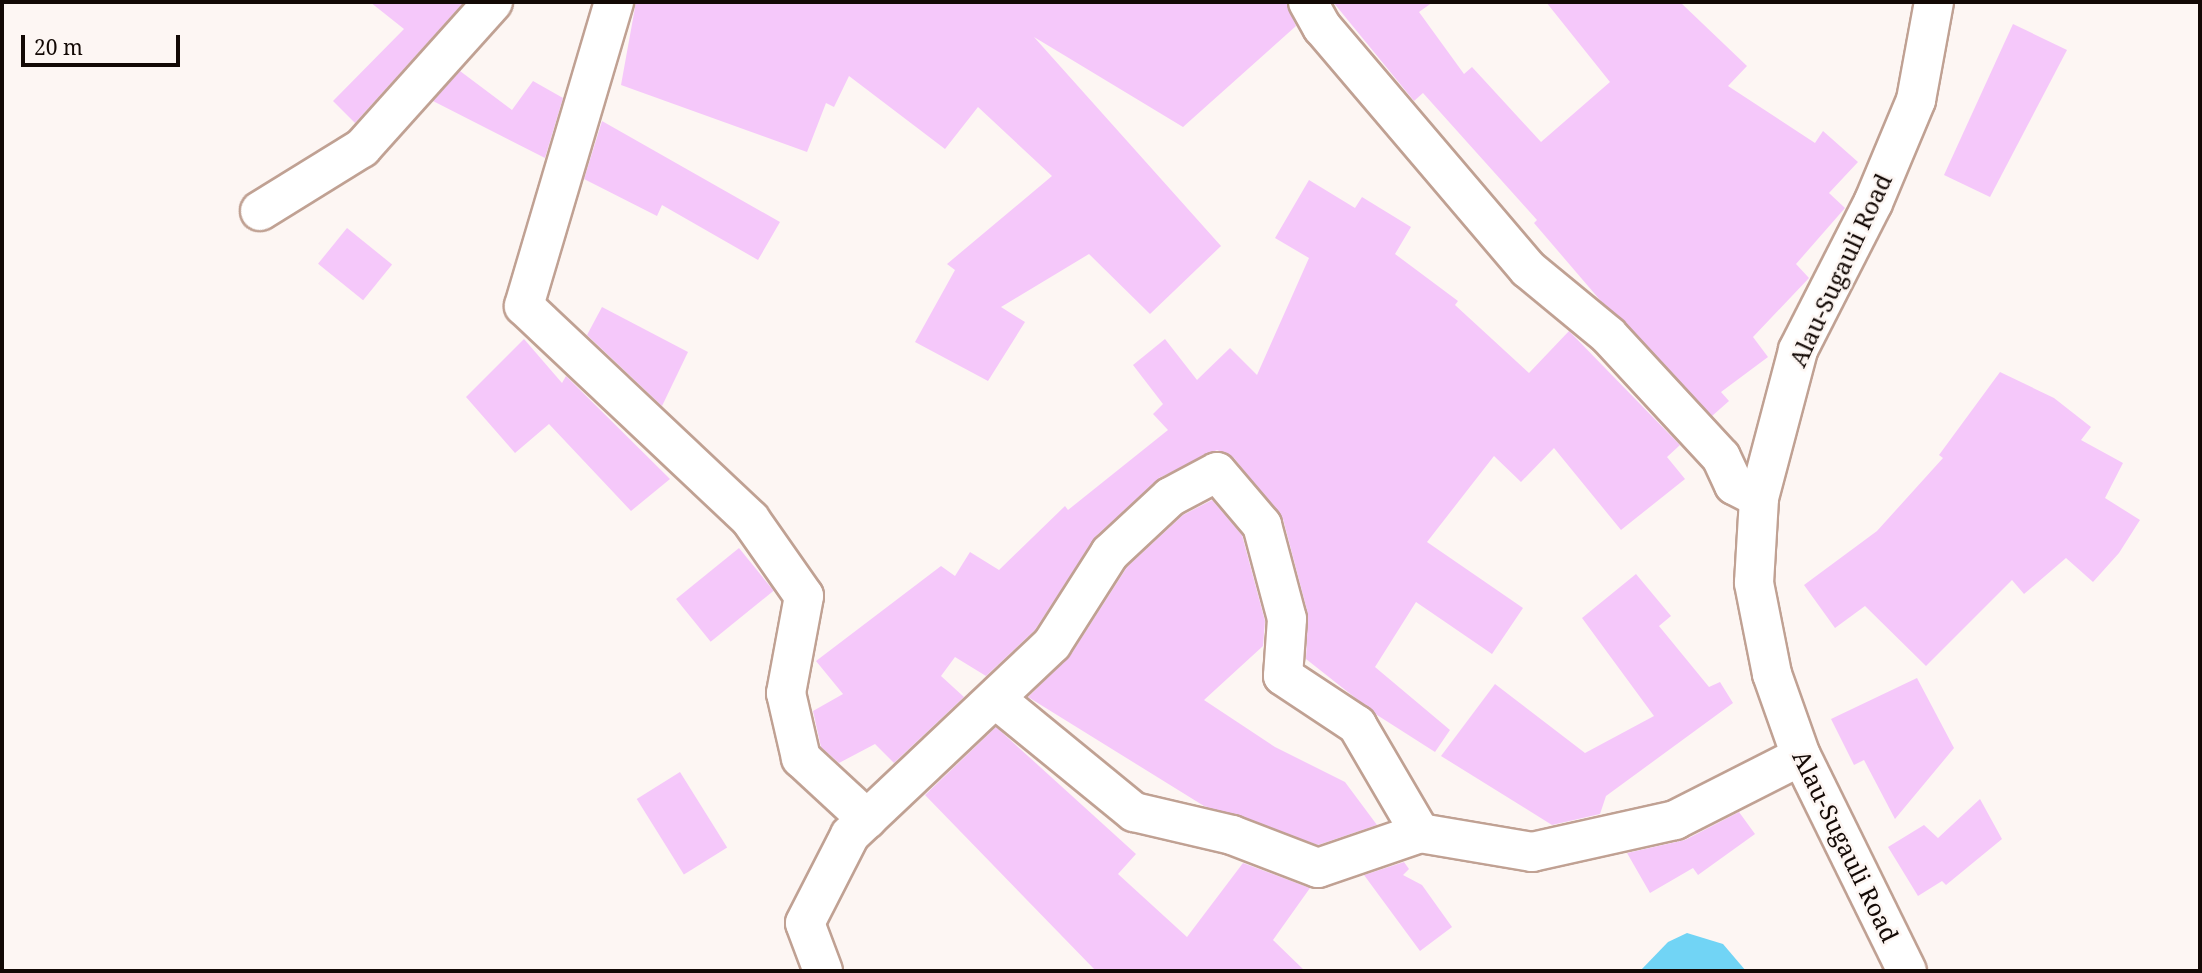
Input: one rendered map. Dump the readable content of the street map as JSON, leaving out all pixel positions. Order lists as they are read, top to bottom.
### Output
{
  "streets": {
    "street": ["Alau-Sugauli Road"]
  },
  "scale_bar": "20 m"
}
